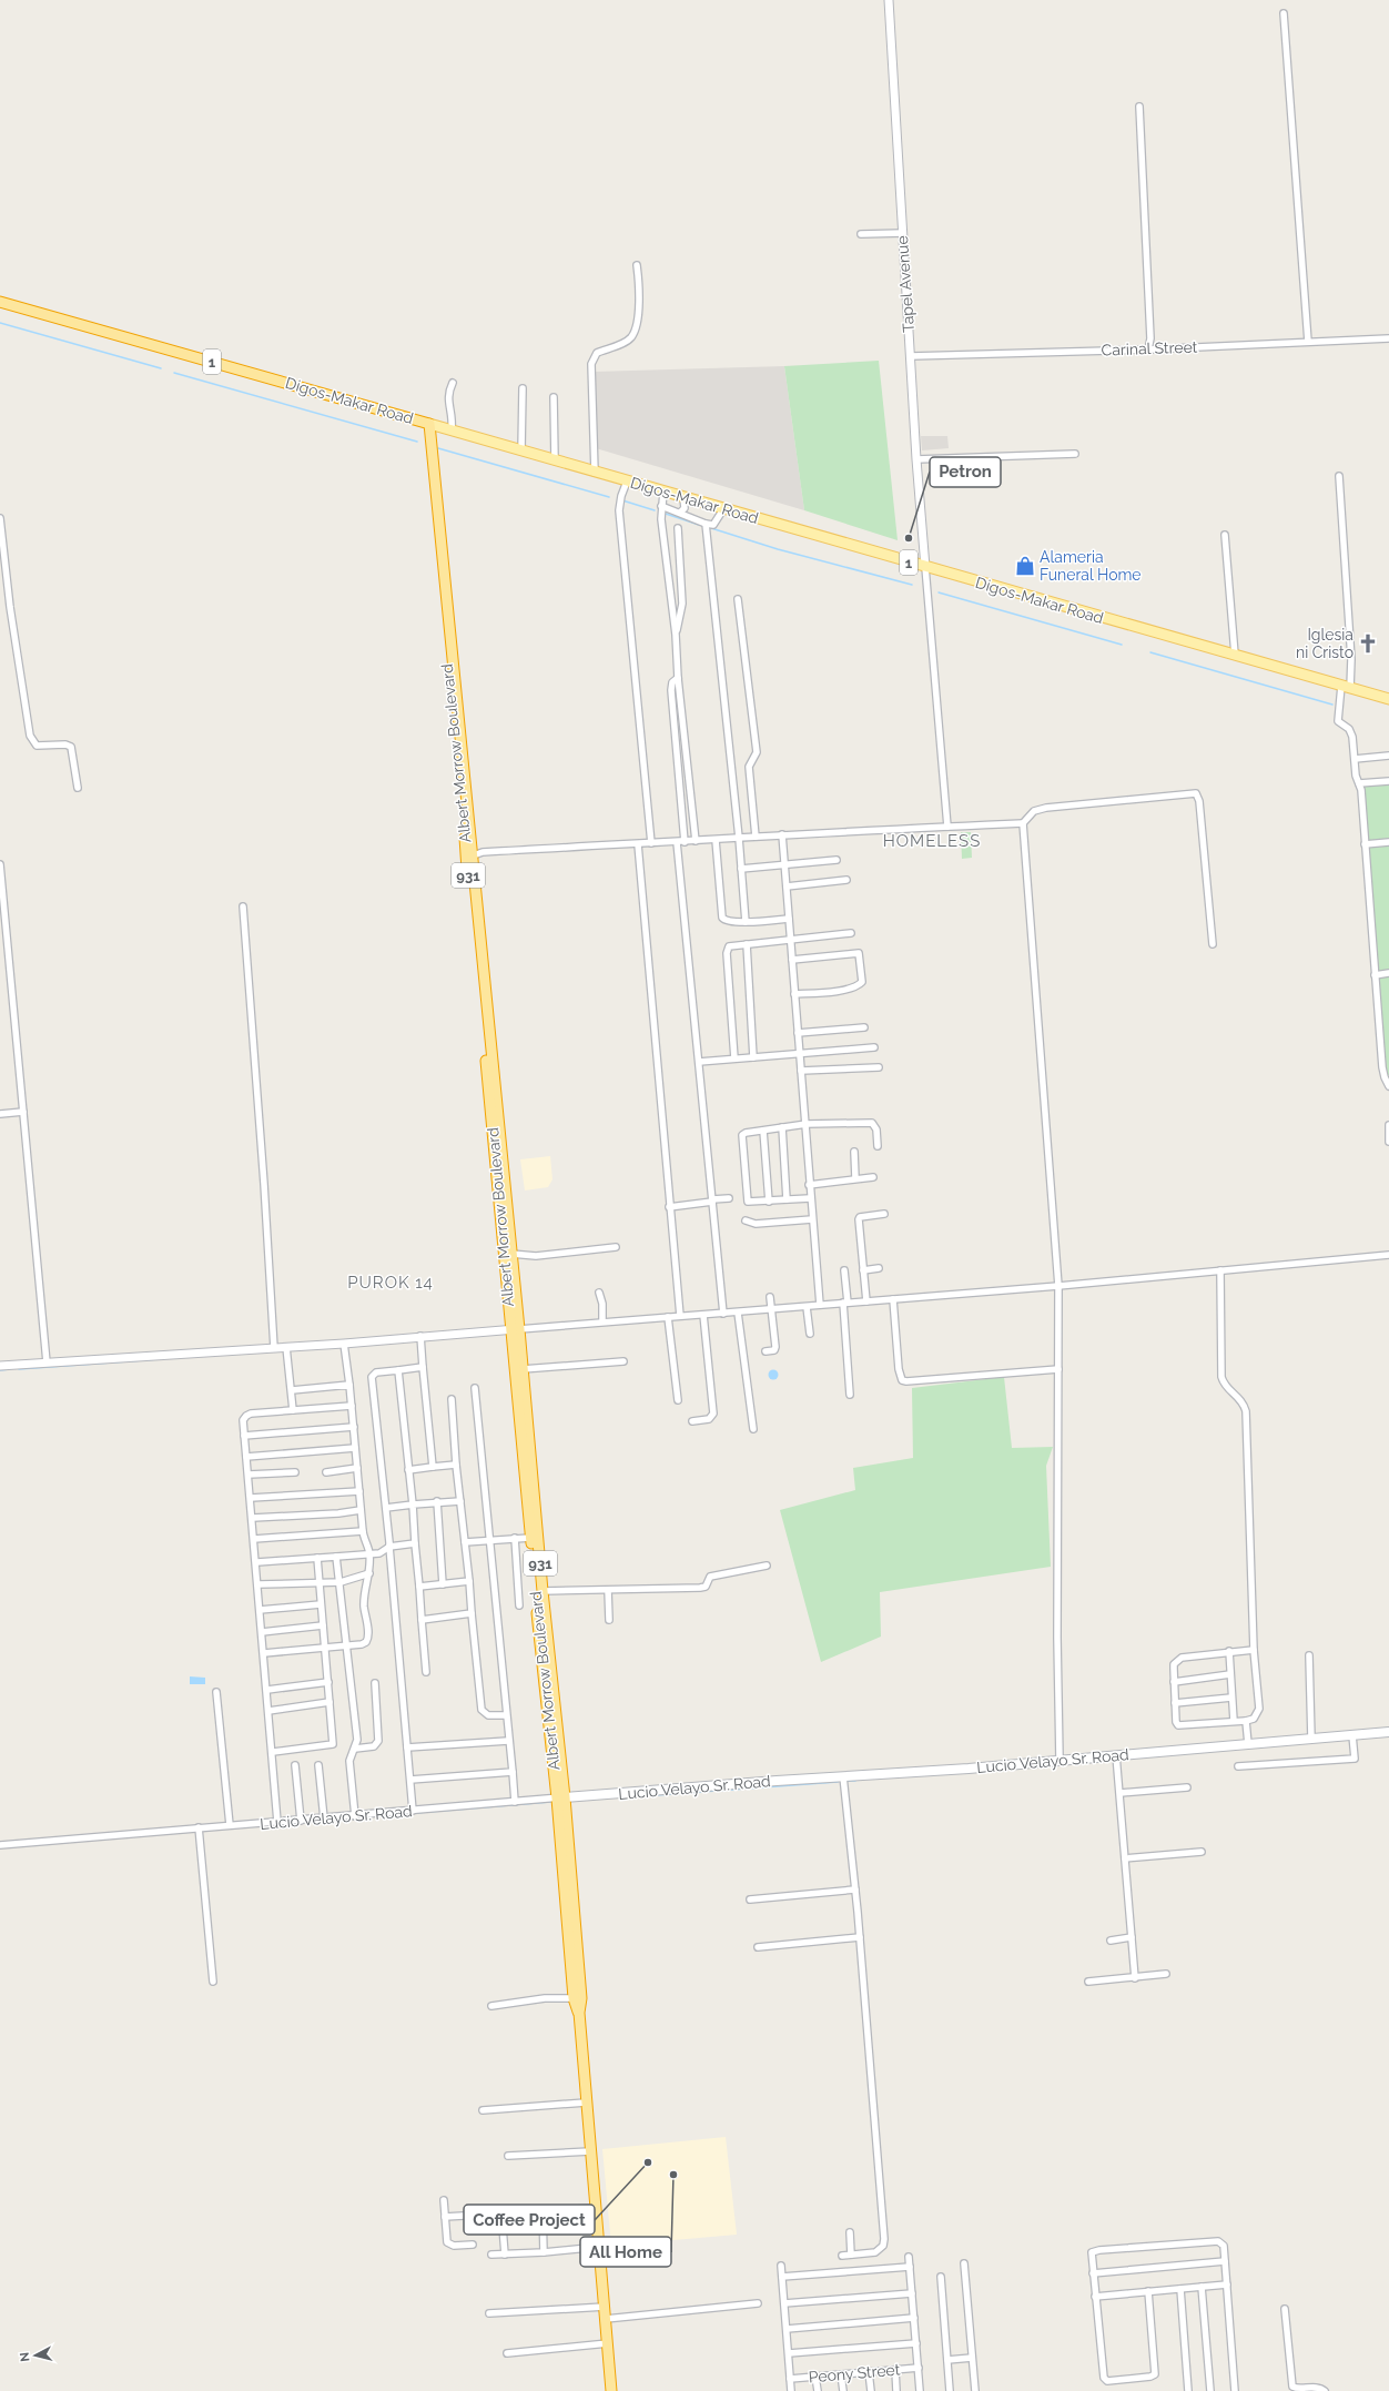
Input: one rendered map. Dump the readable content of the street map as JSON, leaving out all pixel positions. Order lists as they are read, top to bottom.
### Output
{
  "streets": {
    "highway": [
      "1",
      "Digos-Makar Road",
      "Albert Morrow Boulevard",
      "931"
    ],
    "main road": ["Lucio Velayo Sr. Road"],
    "street": ["Tapel Avenue", "Carinal Street", "Peony Street"]
  },
  "crossings": [
    ["Tapel Avenue", "Carinal Street"],
    ["Tapel Avenue", "Digos-Makar Road"],
    ["Digos-Makar Road", "Albert Morrow Boulevard"],
    ["Albert Morrow Boulevard", "Lucio Velayo Sr. Road"]
  ],
  "districts": ["HOMELESS", "PUROK 14"],
  "places": {
    "other": ["Petron", "Coffee Project", "All Home"],
    "shop": ["Alameria Funeral Home"],
    "church": ["Iglesia ni Cristo"]
  },
  "north": "left"
}
